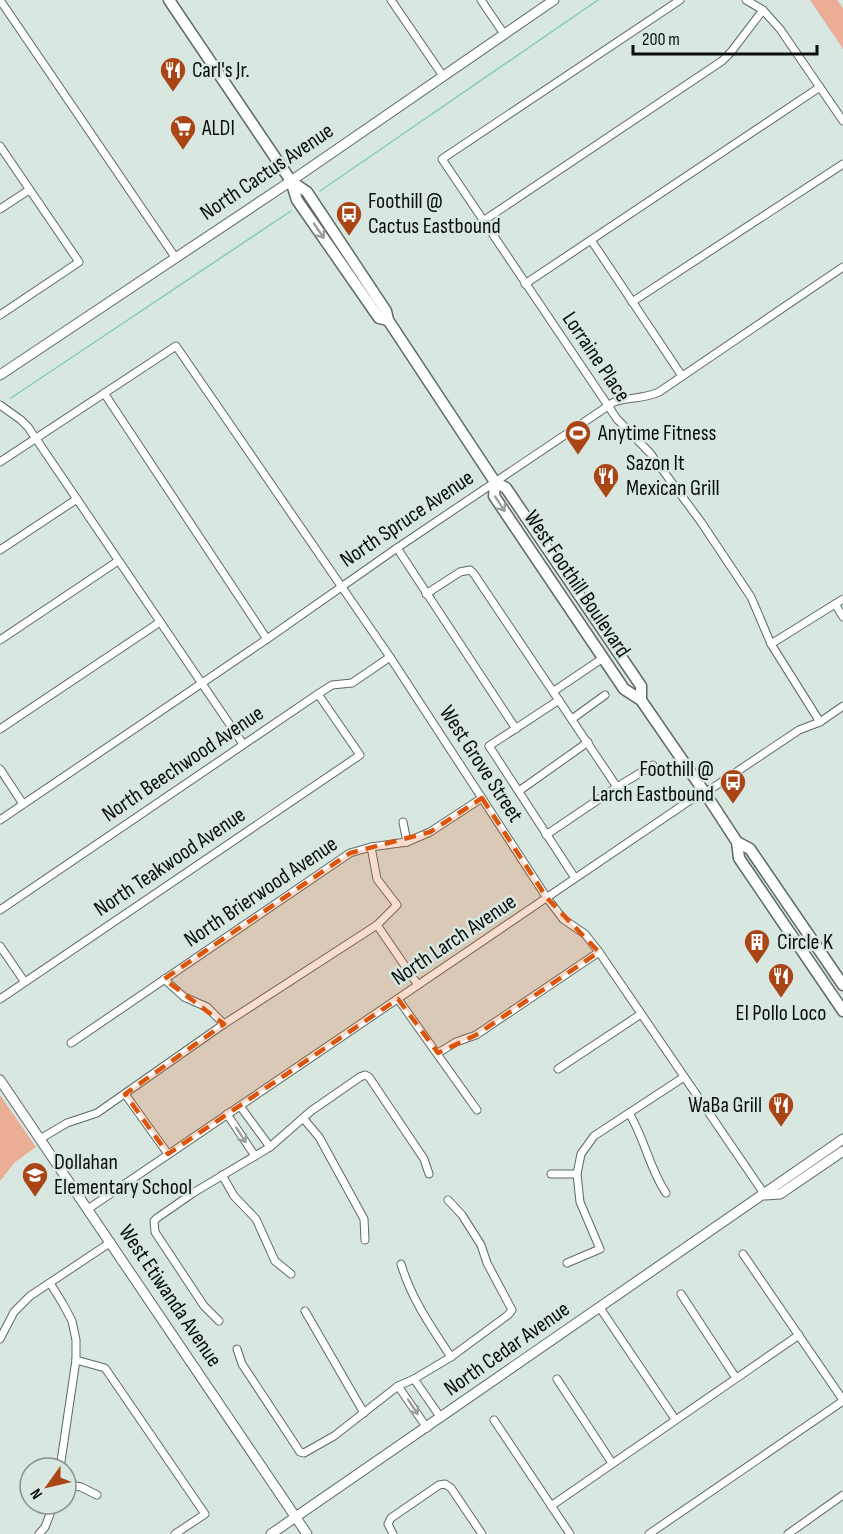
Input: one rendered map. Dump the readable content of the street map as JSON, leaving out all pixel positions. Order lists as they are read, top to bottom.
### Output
{
  "streets": {
    "main road": [
      "North Cactus Avenue",
      "West Foothill Boulevard",
      "West Etiwanda Avenue",
      "North Cedar Avenue"
    ],
    "street": [
      "Lorraine Place",
      "North Spruce Avenue",
      "North Beechwood Avenue",
      "West Grove Street",
      "North Teakwood Avenue",
      "North Brierwood Avenue",
      "North Larch Avenue"
    ]
  },
  "crossings": [
    ["North Cactus Avenue", "West Foothill Boulevard"],
    ["Lorraine Place", "North Spruce Avenue"],
    ["Lorraine Place", "North Larch Avenue"],
    ["North Spruce Avenue", "West Foothill Boulevard"],
    ["North Spruce Avenue", "West Grove Street"],
    ["West Foothill Boulevard", "North Larch Avenue"],
    ["North Beechwood Avenue", "West Grove Street"],
    ["North Beechwood Avenue", "North Teakwood Avenue"],
    ["West Grove Street", "North Brierwood Avenue"],
    ["West Grove Street", "North Larch Avenue"],
    ["West Grove Street", "North Cedar Avenue"],
    ["North Larch Avenue", "West Etiwanda Avenue"],
    ["West Etiwanda Avenue", "North Cedar Avenue"]
  ],
  "places": {
    "restaurant": [
      "Carl's Jr.",
      "Sazon It Mexican Grill",
      "El Pollo Loco",
      "WaBa Grill"
    ],
    "supermarket": ["ALDI"],
    "bus stop": ["Foothill @ Cactus Eastbound", "Foothill @ Larch Eastbound"],
    "sports": ["Anytime Fitness"],
    "building": ["Circle K"],
    "school or university": ["Dollahan Elementary School"]
  },
  "scale_bar": "200 m",
  "north": "bottom left"
}
